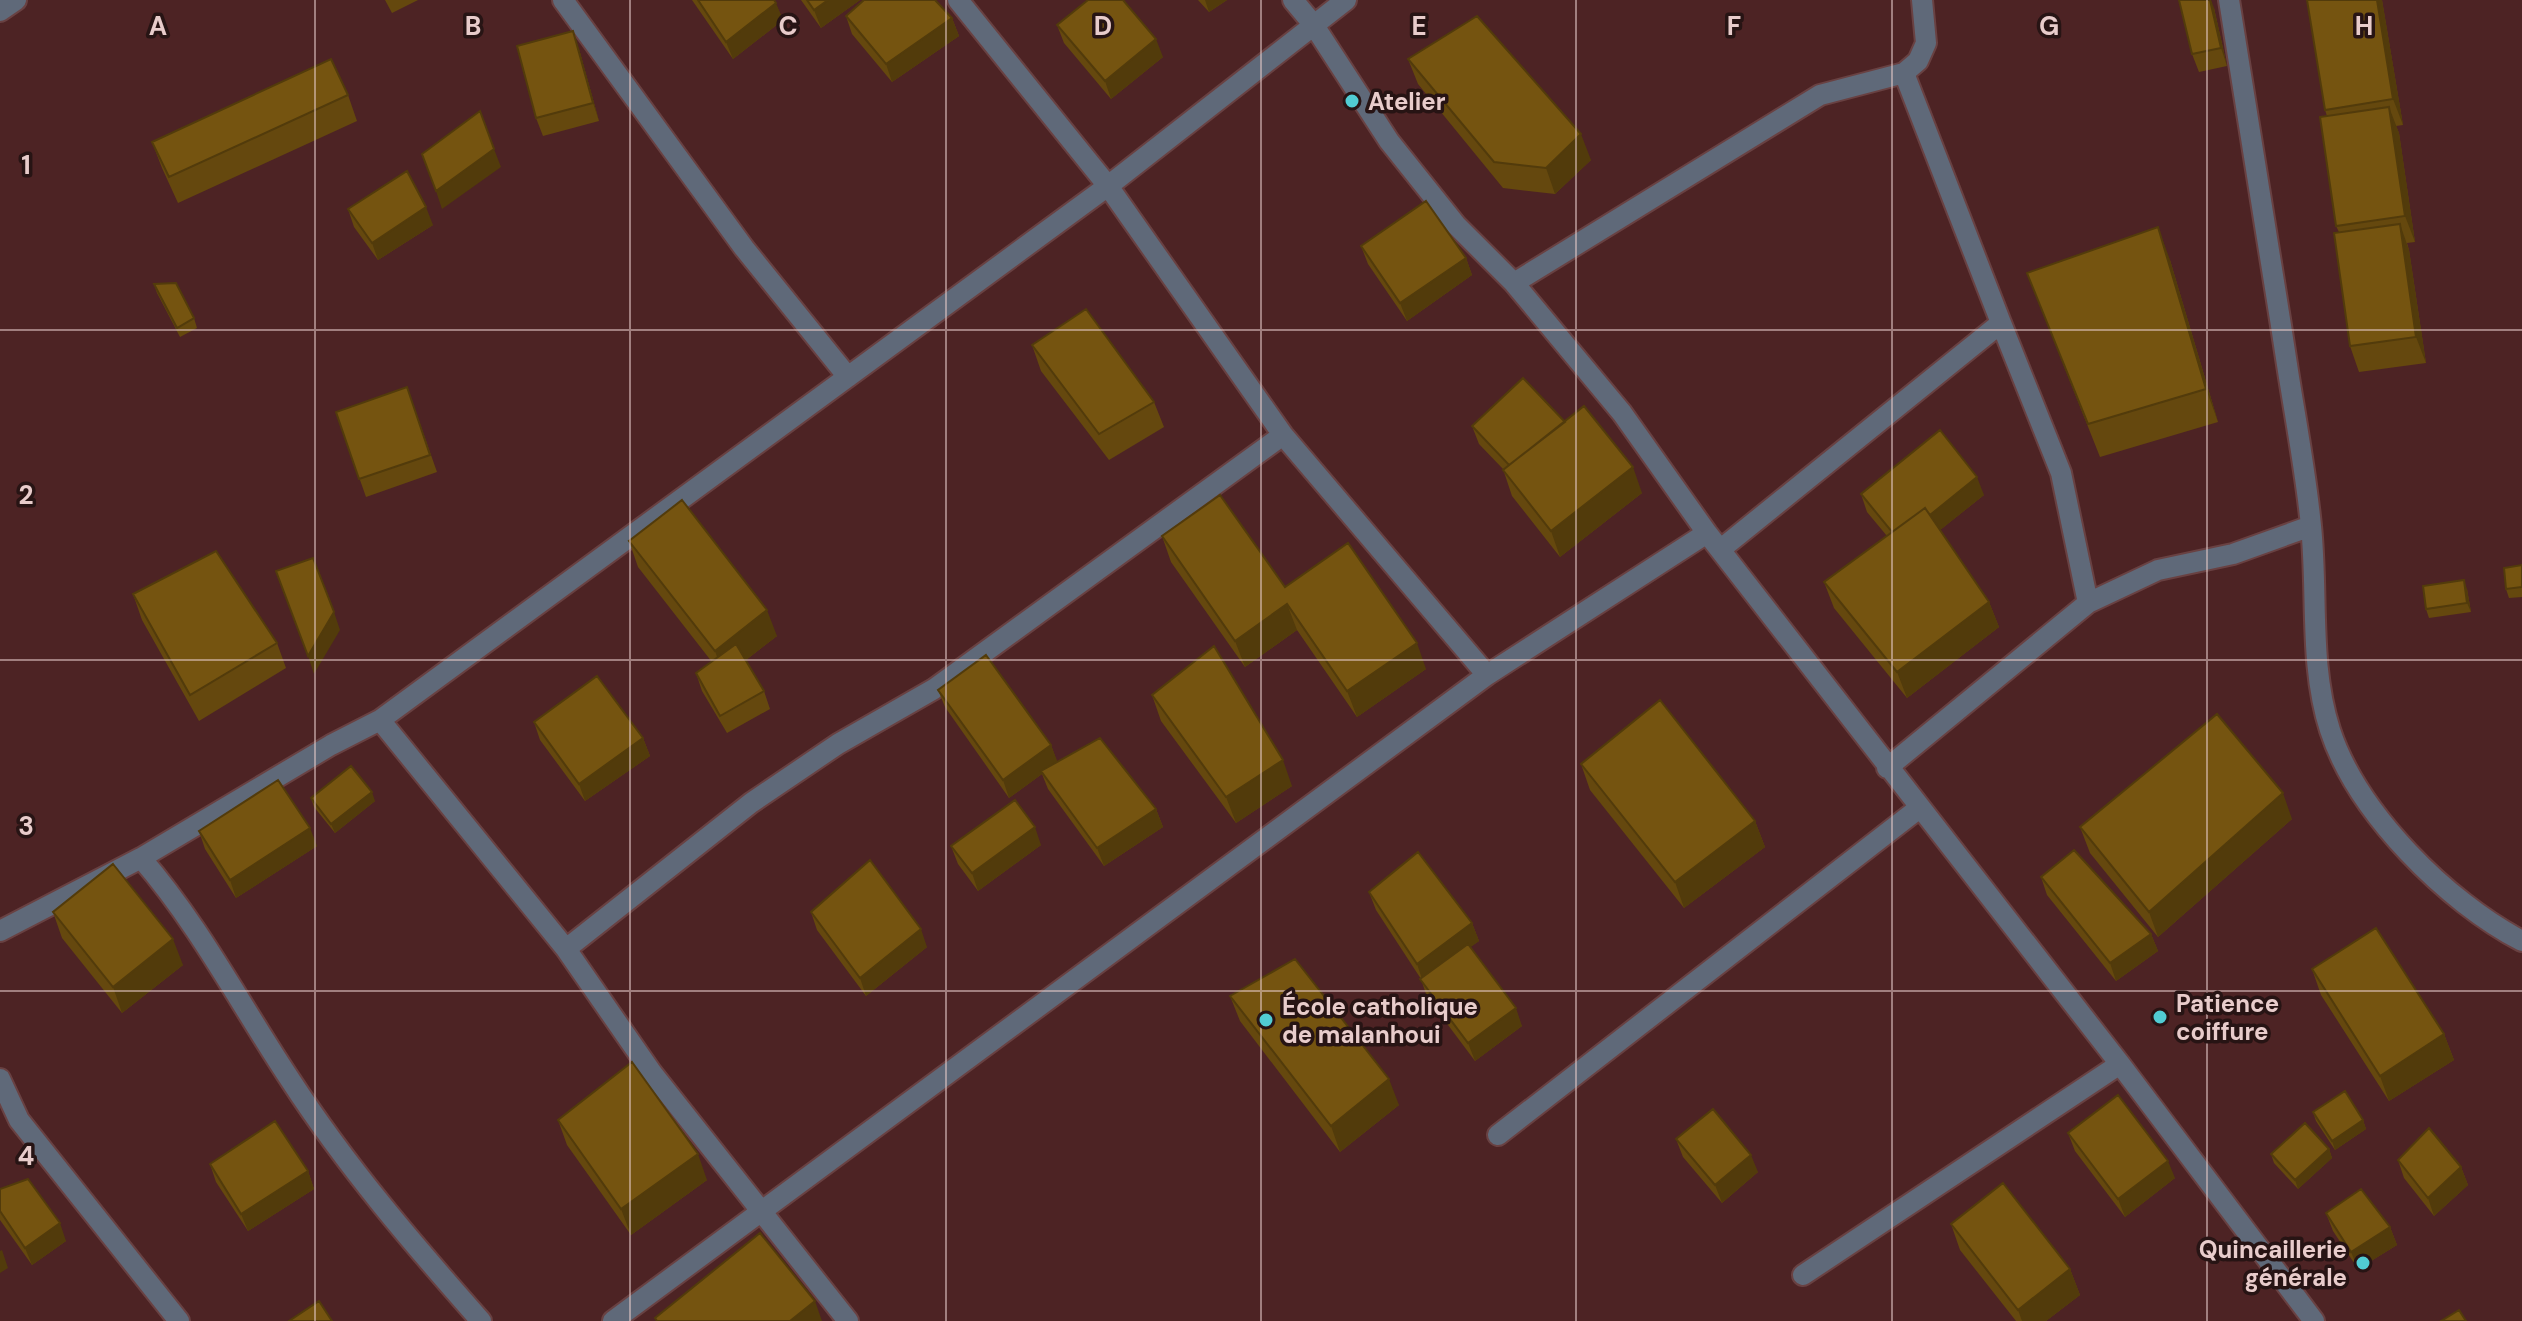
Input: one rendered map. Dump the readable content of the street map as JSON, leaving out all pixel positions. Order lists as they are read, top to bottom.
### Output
{
  "places": [
    "Atelier",
    "Patience coiffure",
    "École catholique de malanhoui",
    "Quincaillerie générale"
  ],
  "grid": {
    "columns": [
      "A",
      "B",
      "C",
      "D",
      "E",
      "F",
      "G",
      "H"
    ],
    "rows": [
      "1",
      "2",
      "3",
      "4"
    ]
  }
}
